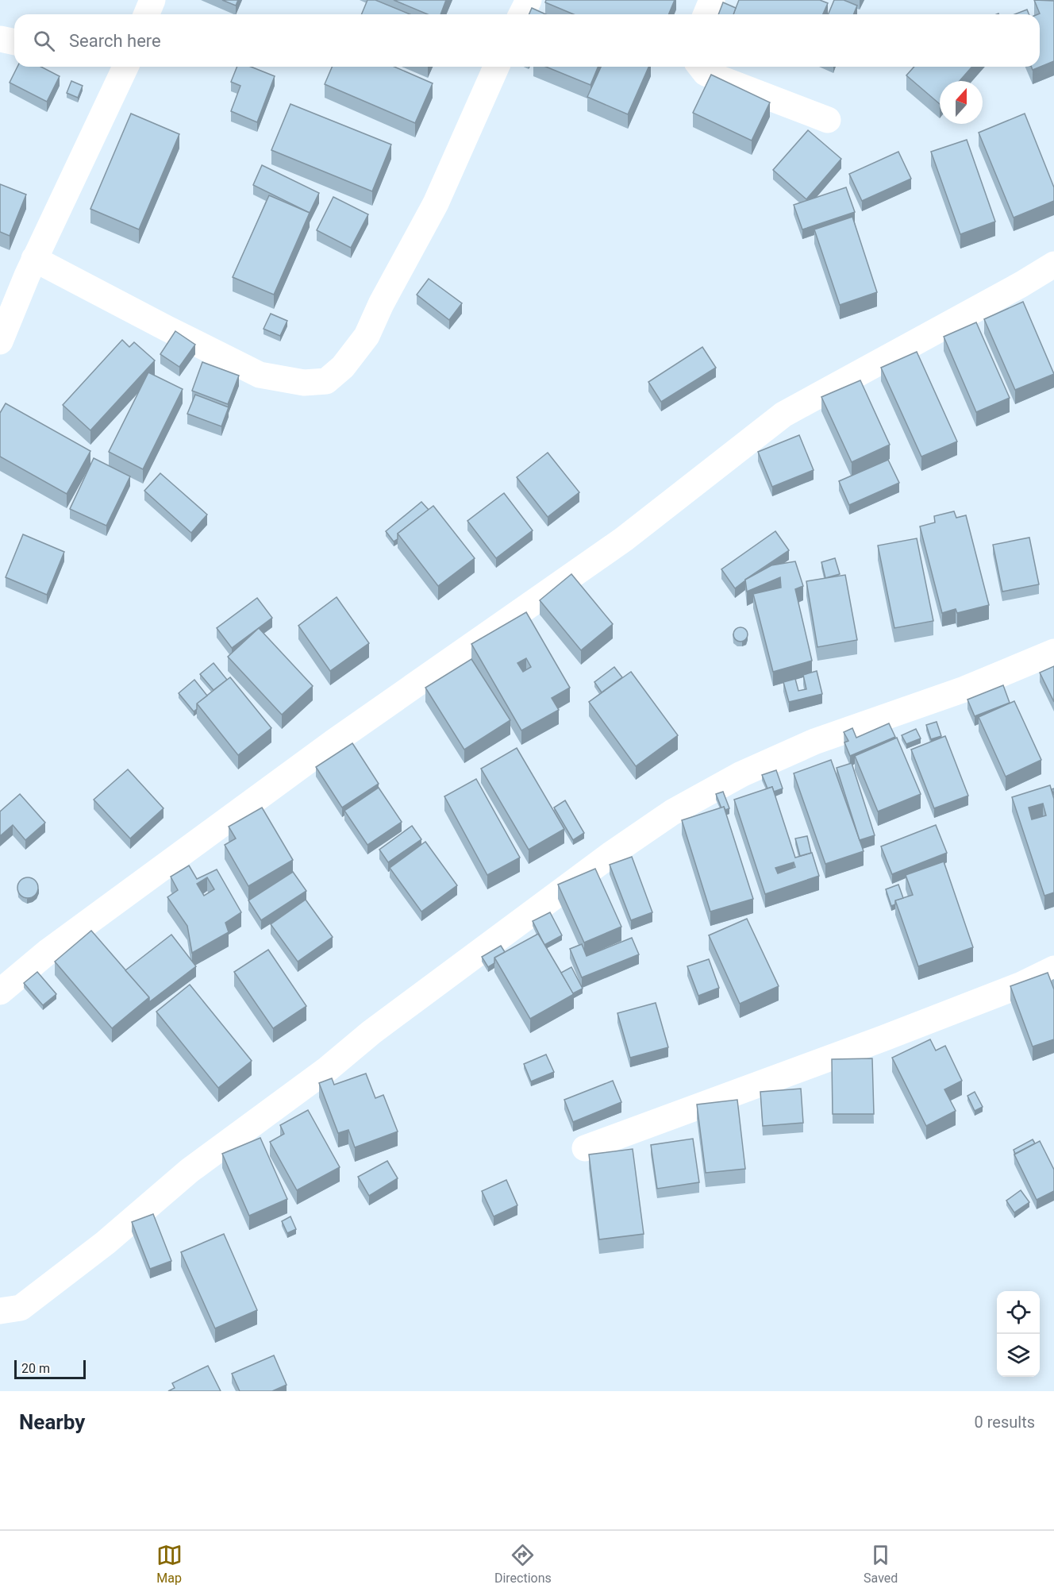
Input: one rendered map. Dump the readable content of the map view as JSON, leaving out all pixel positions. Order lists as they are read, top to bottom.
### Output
{
  "scale_bar": "20 m",
  "north": "top",
  "page": {
    "search": "Search here",
    "scale": "20 m",
    "heading": ["Nearby", "0 results"],
    "nav": ["Map", "Directions", "Saved"]
  }
}
